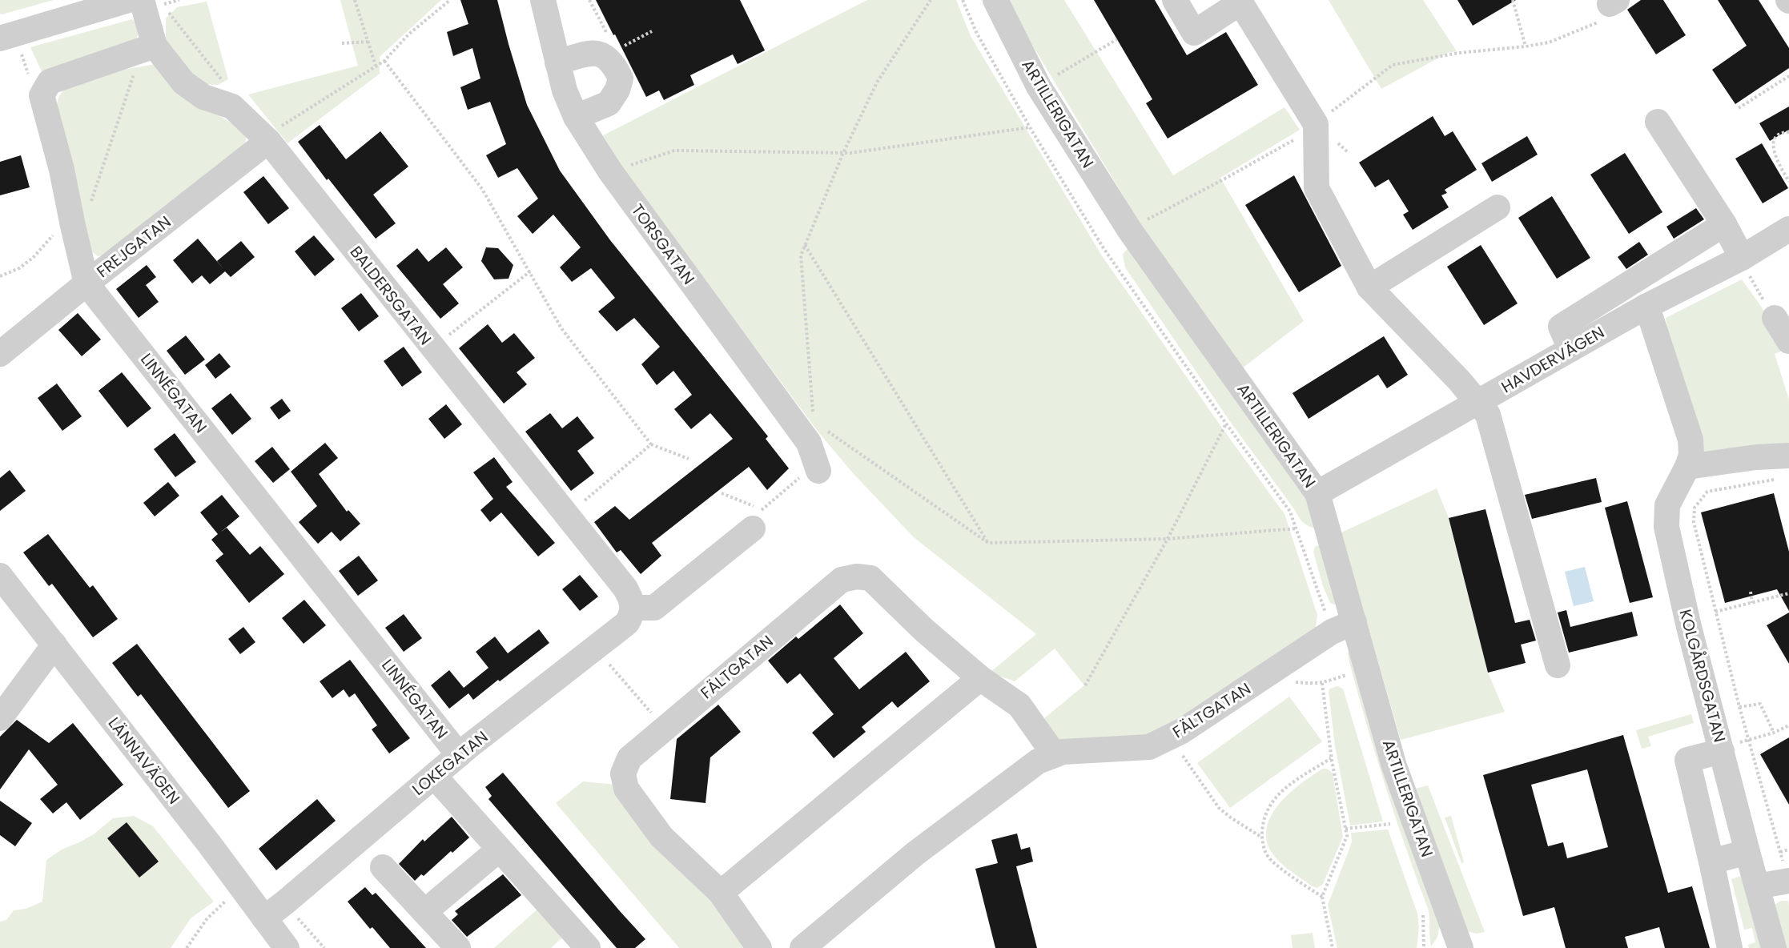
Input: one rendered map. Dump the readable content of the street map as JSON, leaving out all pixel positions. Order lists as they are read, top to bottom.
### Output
{
  "streets": {
    "street": [
      "ARTILLERIGATAN",
      "TORSGATAN",
      "FREJGATAN",
      "BALDERSGATAN",
      "HAVDERVÄGEN",
      "LINNÉGATAN",
      "FÄLTGATAN",
      "KOLGÅRDSGATAN",
      "LÄNNAVÄGEN",
      "LOKEGATAN"
    ]
  },
  "crossings": [
    ["ARTILLERIGATAN", "HAVDERVÄGEN"],
    ["ARTILLERIGATAN", "FÄLTGATAN"],
    ["FREJGATAN", "BALDERSGATAN"],
    ["FREJGATAN", "LINNÉGATAN"],
    ["BALDERSGATAN", "LOKEGATAN"],
    ["HAVDERVÄGEN", "KOLGÅRDSGATAN"],
    ["LINNÉGATAN", "LOKEGATAN"],
    ["LÄNNAVÄGEN", "LOKEGATAN"]
  ]
}
